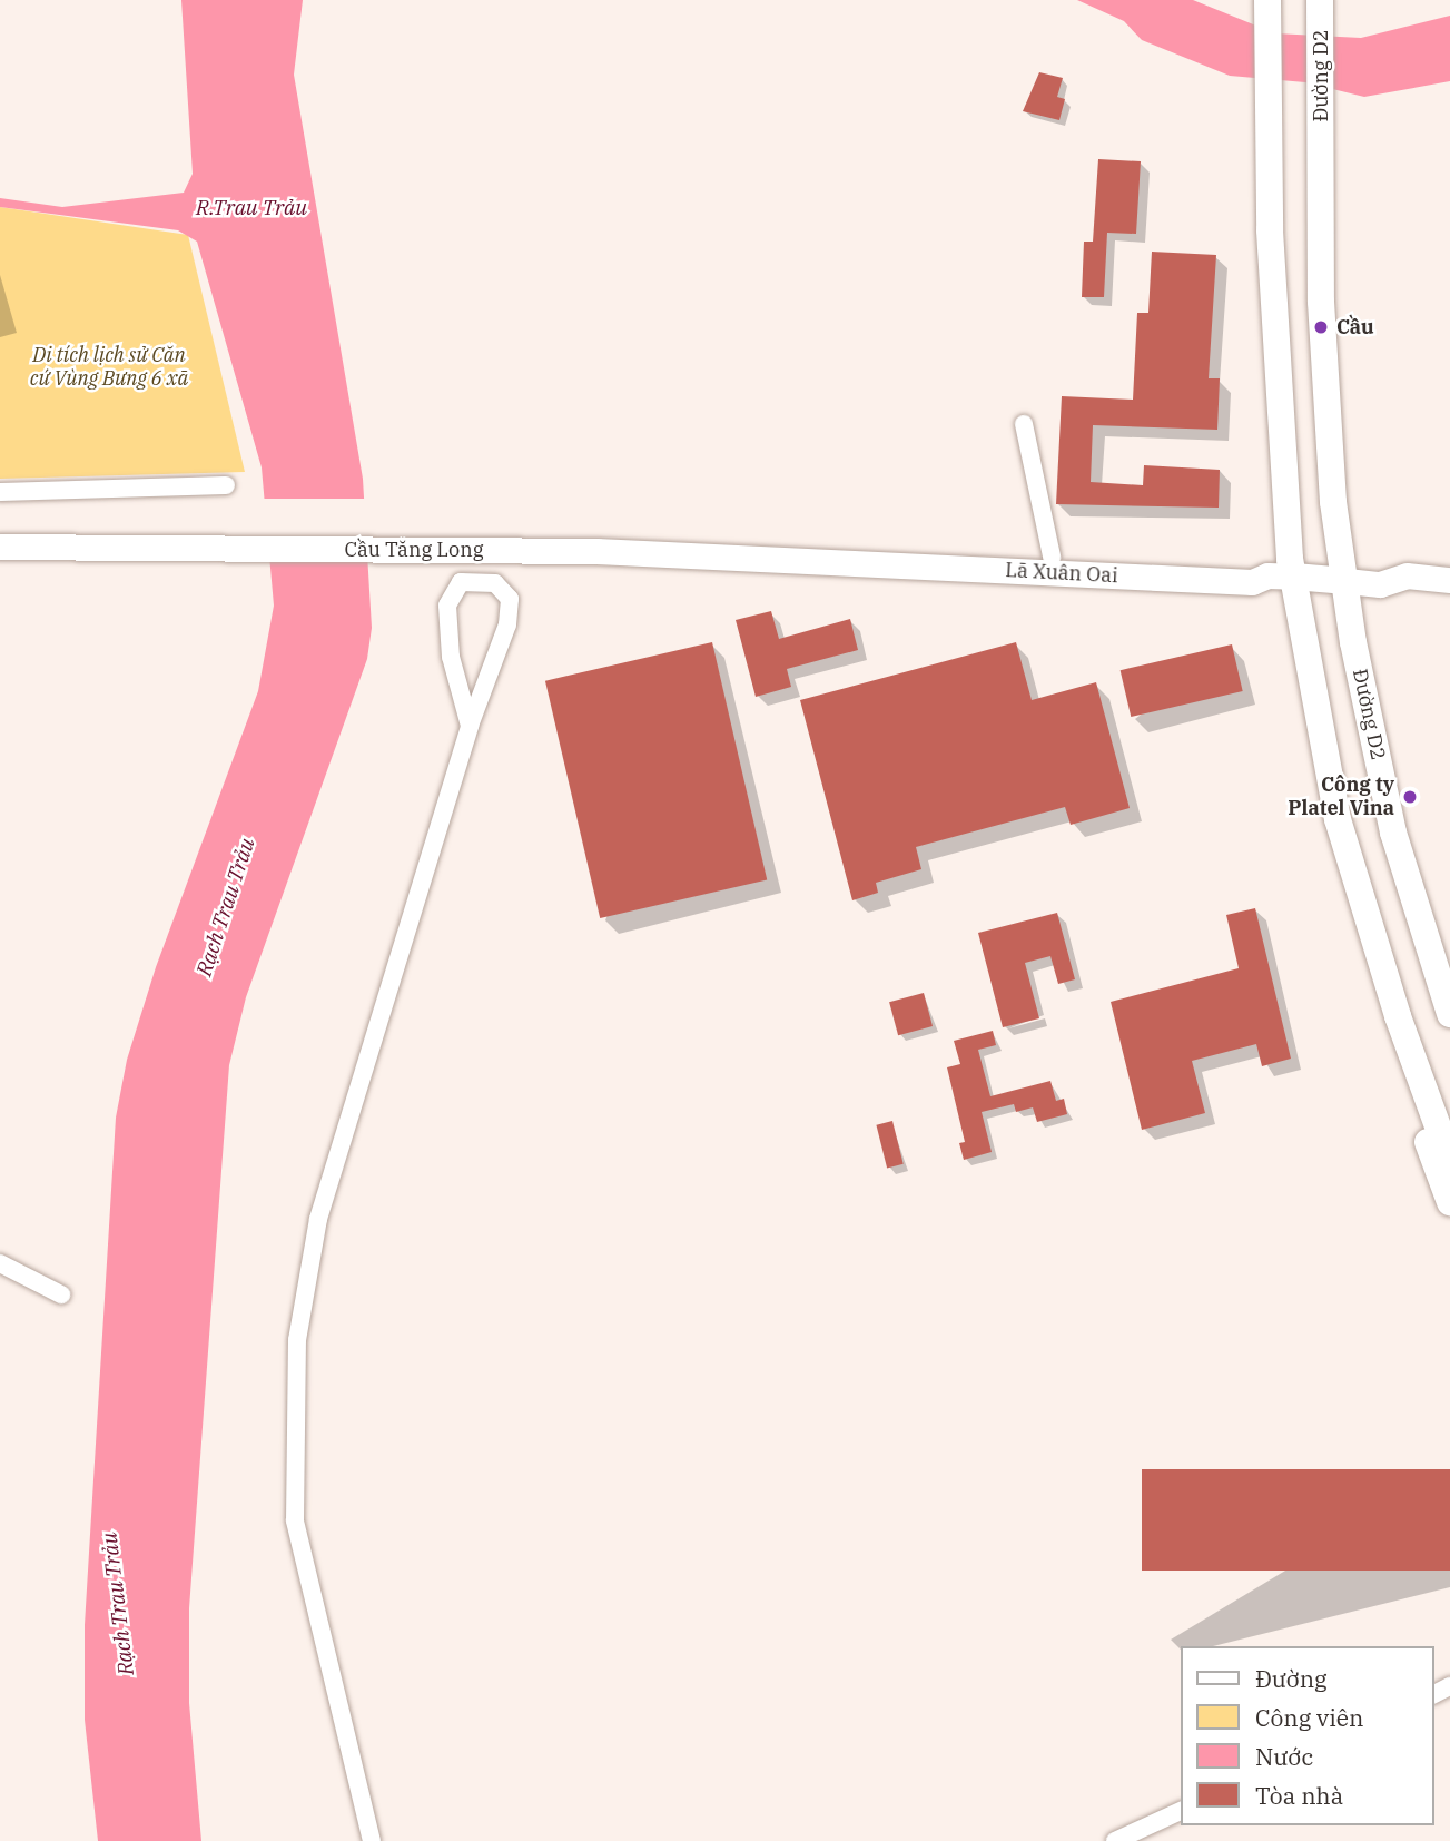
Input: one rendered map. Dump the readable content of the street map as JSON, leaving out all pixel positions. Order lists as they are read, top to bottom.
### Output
{
  "streets": {
    "main road": ["Đường D2", "Cầu Tăng Long", "Lã Xuân Oai"]
  },
  "crossings": [
    ["Cầu Tăng Long", "Lã Xuân Oai"]
  ],
  "water": ["R.Trau Trảu", "Rạch Trau Trảu"],
  "parks": ["Di tích lịch sử Căn cứ Vùng Bưng 6 xã"],
  "places": ["Cầu", "Công ty Platel Vina"],
  "legend": [
    "Đường",
    "Công viên",
    "Nước",
    "Tòa nhà"
  ]
}
